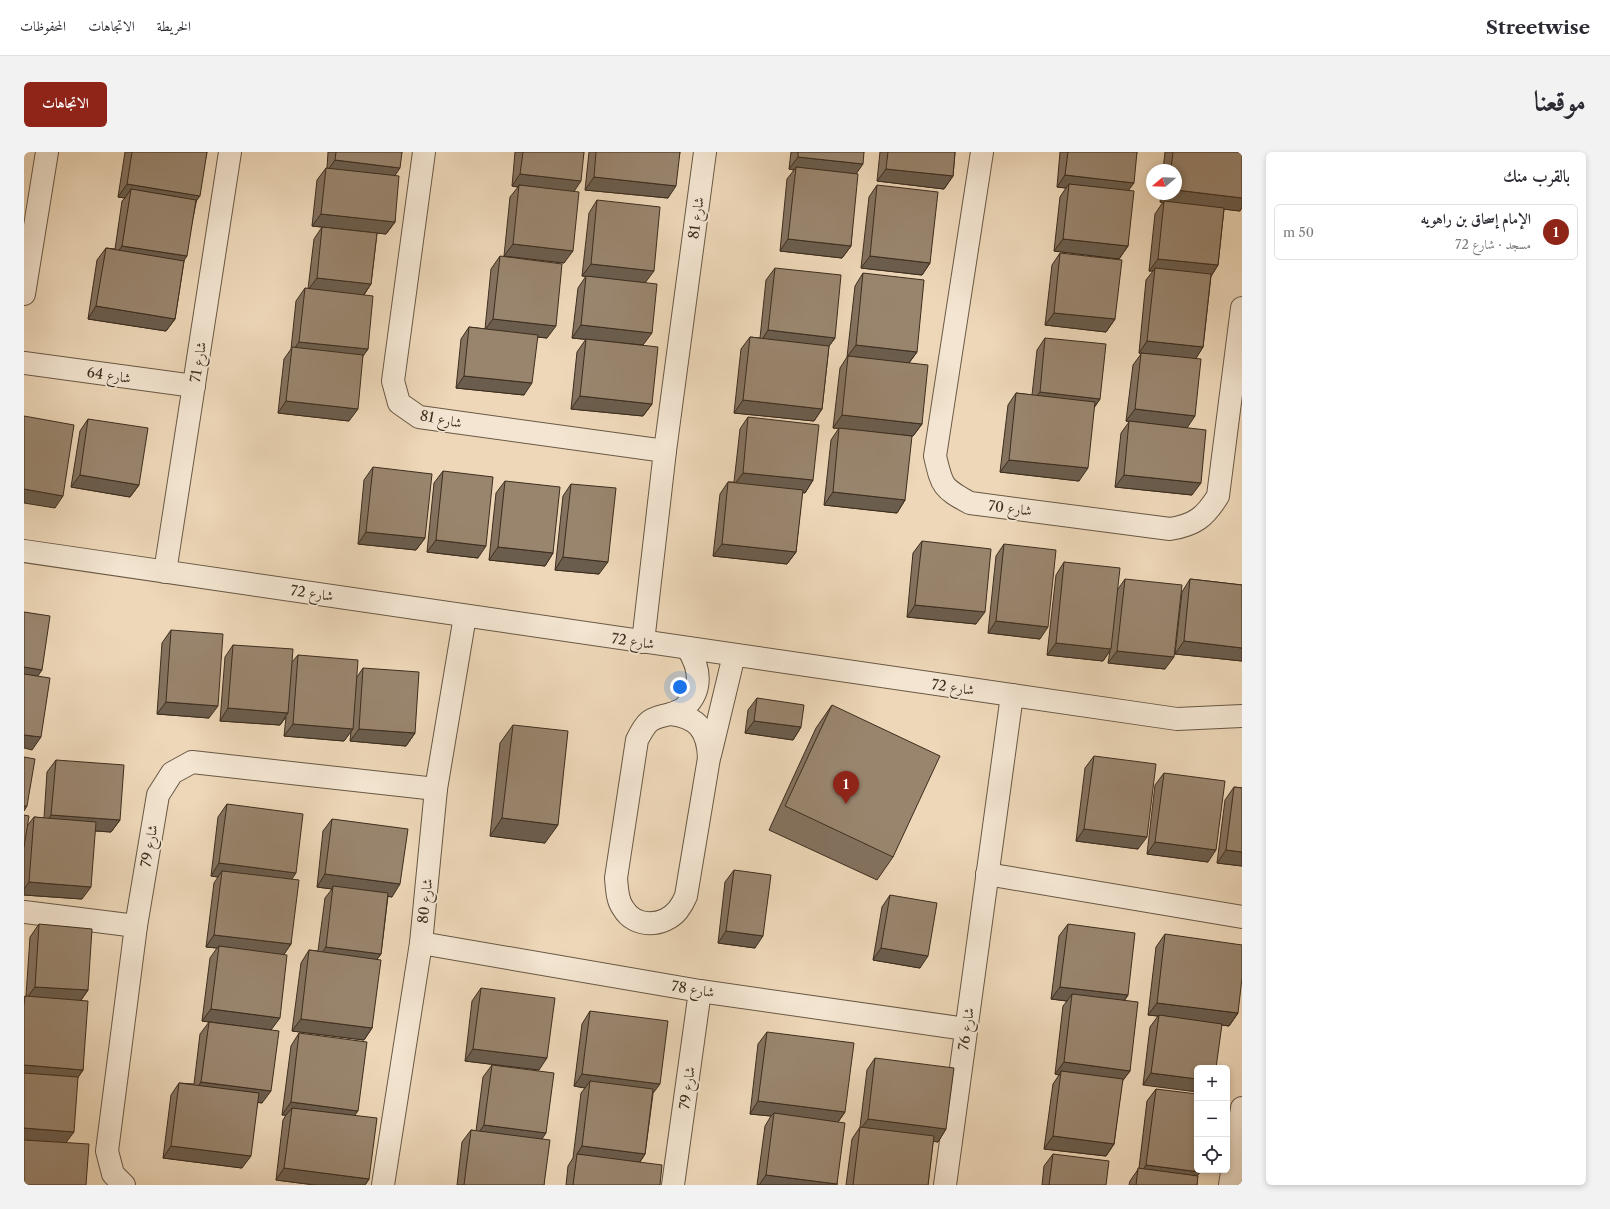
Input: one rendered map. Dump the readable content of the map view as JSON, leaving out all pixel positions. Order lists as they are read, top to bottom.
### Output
{
  "streets": {
    "street": [
      "شارع 81",
      "شارع 71",
      "شارع 64",
      "شارع 70",
      "شارع 72",
      "شارع 79",
      "شارع 80",
      "شارع 78",
      "شارع 76"
    ]
  },
  "crossings": [
    ["شارع 81", "شارع 72"],
    ["شارع 71", "شارع 64"],
    ["شارع 71", "شارع 72"],
    ["شارع 72", "شارع 80"],
    ["شارع 72", "شارع 76"],
    ["شارع 79", "شارع 80"],
    ["شارع 79", "شارع 78"],
    ["شارع 80", "شارع 78"],
    ["شارع 78", "شارع 76"]
  ],
  "north": "left",
  "page": {
    "header": "Streetwise",
    "nav": ["الخريطة", "الاتجاهات", "المحفوظات"],
    "title": "موقعنا",
    "buttons": "الاتجاهات",
    "heading": "بالقرب منك",
    "list": [
      {
        "mark": "1",
        "name": "الإمام إسحاق بن راهويه",
        "note": "مسجد · شارع 72",
        "value": "50 m"
      }
    ],
    "pins": "1",
    "map_buttons": ["+", "−"]
  }
}
